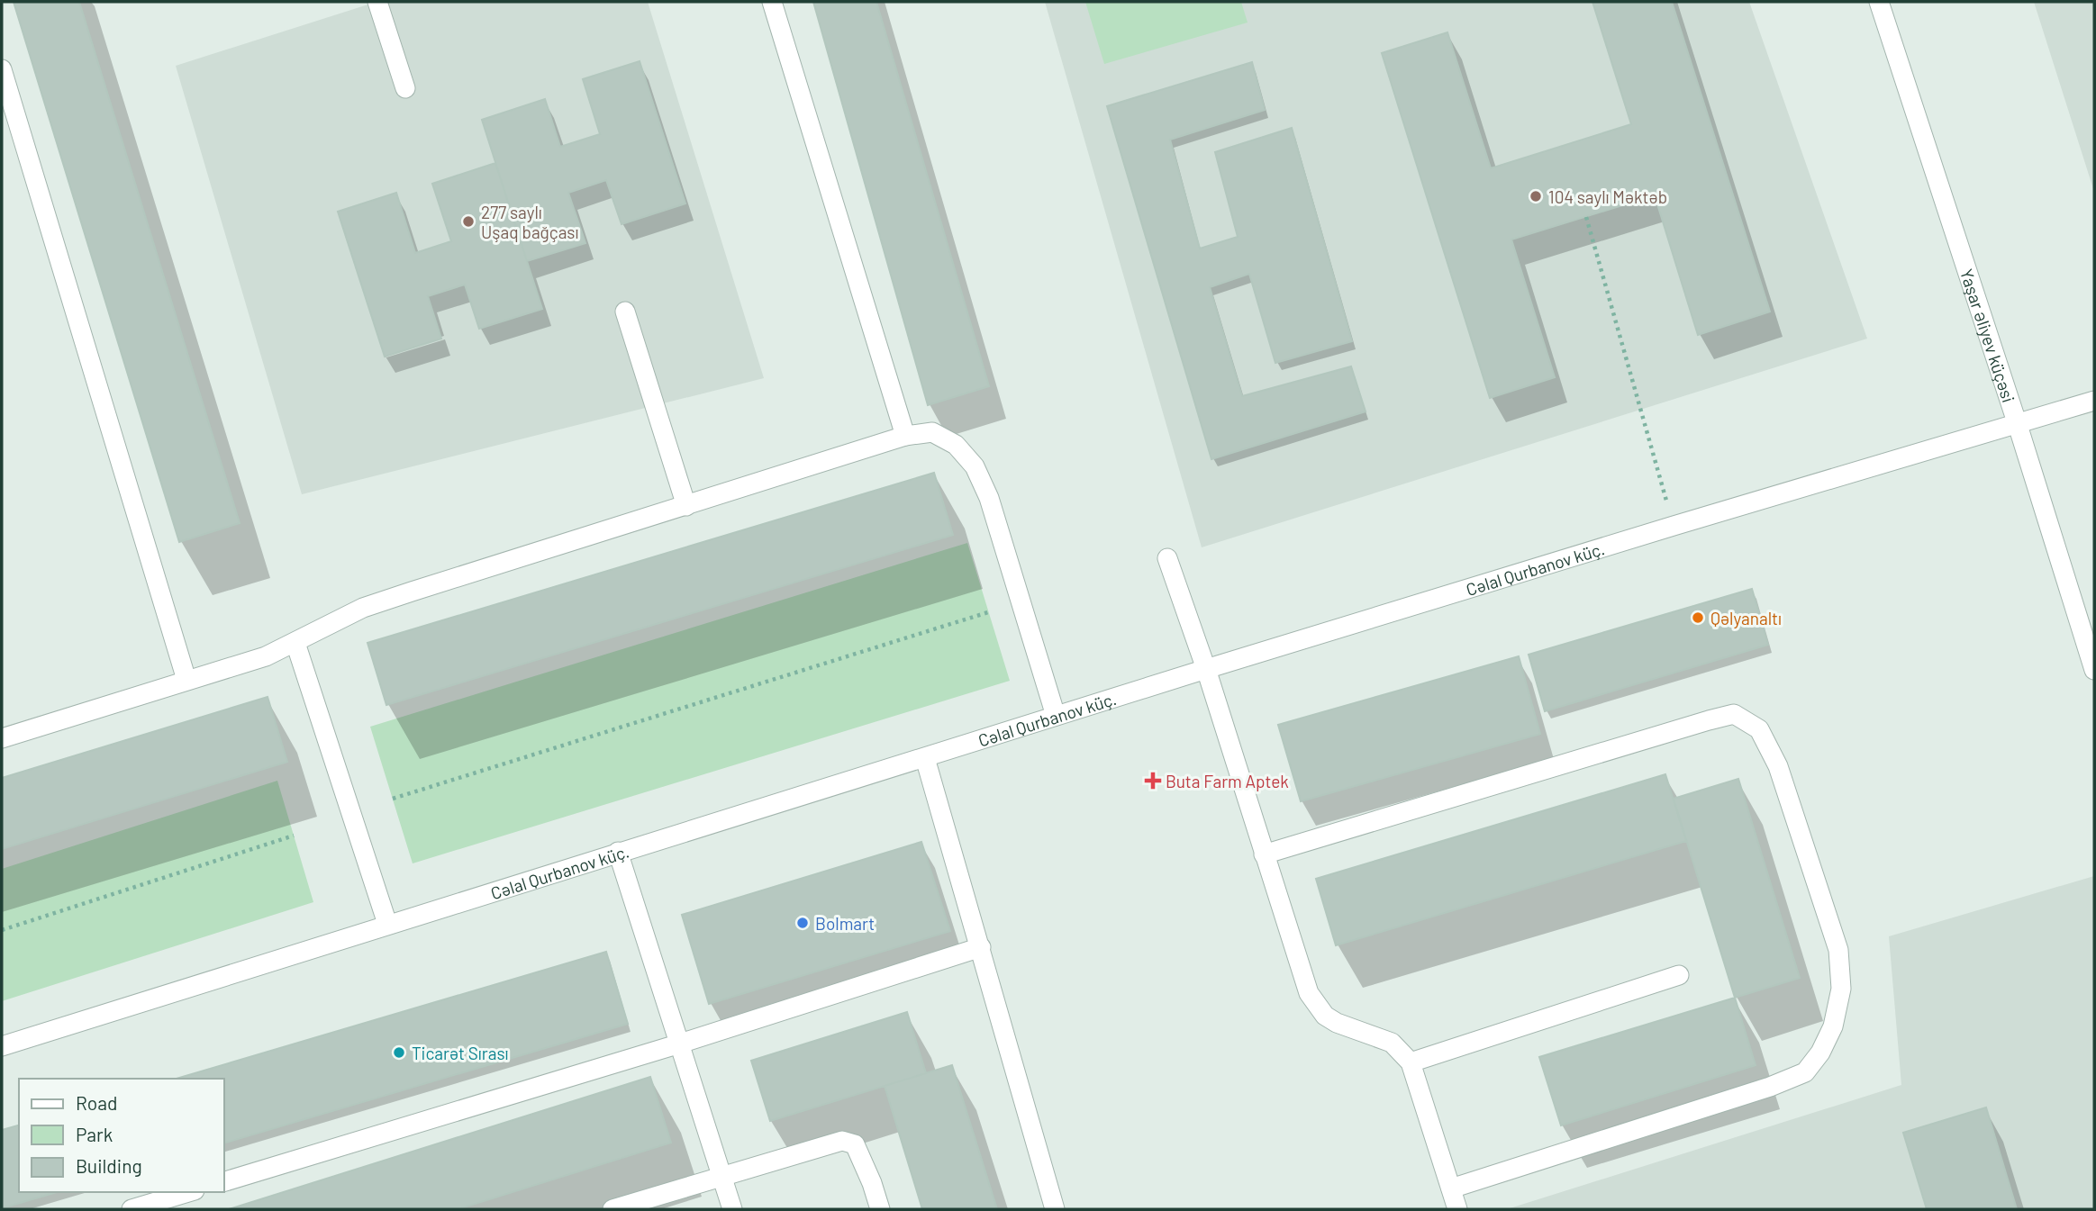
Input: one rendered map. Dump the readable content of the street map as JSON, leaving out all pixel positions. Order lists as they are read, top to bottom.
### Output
{
  "streets": {
    "street": ["Yaşar Əliyev küçəsi", "Cəlal Qurbanov küç."]
  },
  "crossings": [
    ["Yaşar Əliyev küçəsi", "Cəlal Qurbanov küç."]
  ],
  "places": {
    "other": [
      "104 saylı Məktəb",
      "277 saylı Uşaq bağçası",
      "Qəlyanaltı",
      "Bolmart",
      "Ticarət Sırası"
    ],
    "health": ["Buta Farm Aptek"]
  },
  "legend": ["Road", "Park", "Building"]
}
